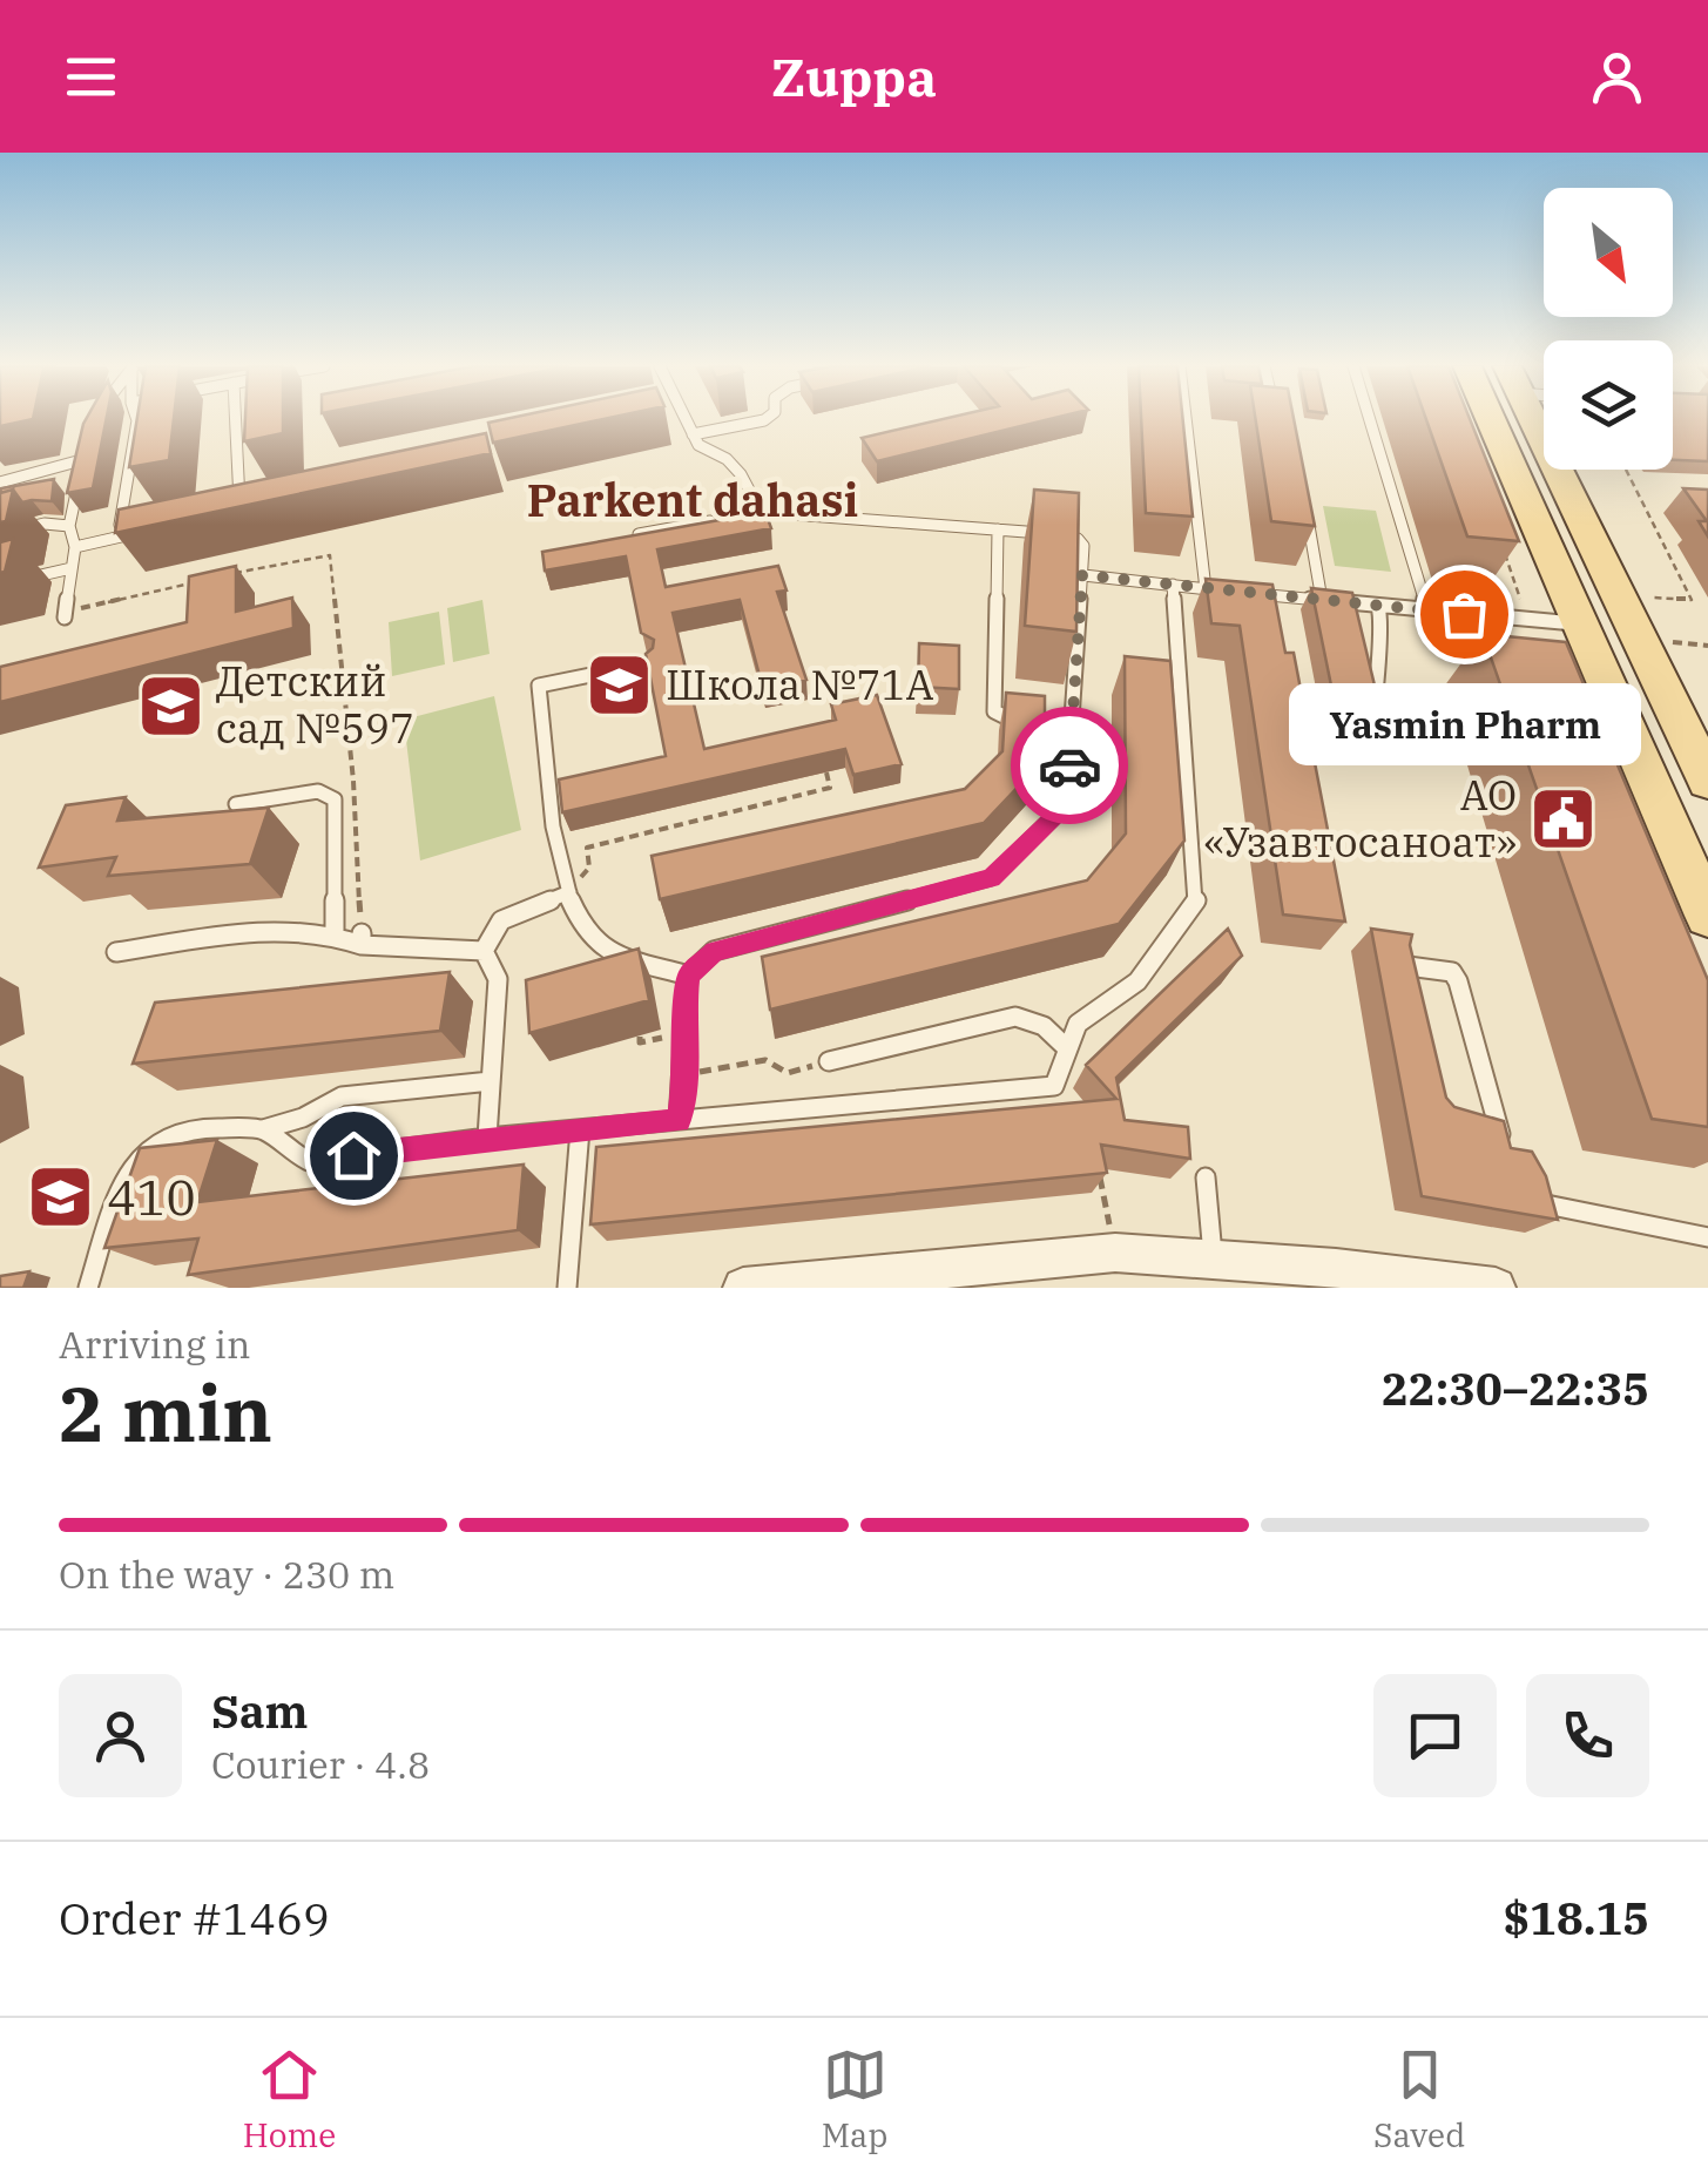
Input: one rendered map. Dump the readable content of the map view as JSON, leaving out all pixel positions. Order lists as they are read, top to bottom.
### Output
{
  "districts": ["Parkent dahasi"],
  "places": {
    "other": ["Yasmin Pharm"],
    "school or university": ["Школа №71А", "Детский сад №597", "410"],
    "public building": ["АО «Узавтосаноат»"]
  },
  "north": "bottom right",
  "page": {
    "header": "Zuppa",
    "bubble": "Yasmin Pharm",
    "heading": ["2 min", "Arriving in", "22:30–22:35"],
    "panel": [
      "Sam",
      "Courier · 4.8",
      "Order #1469",
      "$18.15"
    ],
    "bar": "On the way · 230 m",
    "tabs": ["Home", "Map", "Saved"]
  }
}
